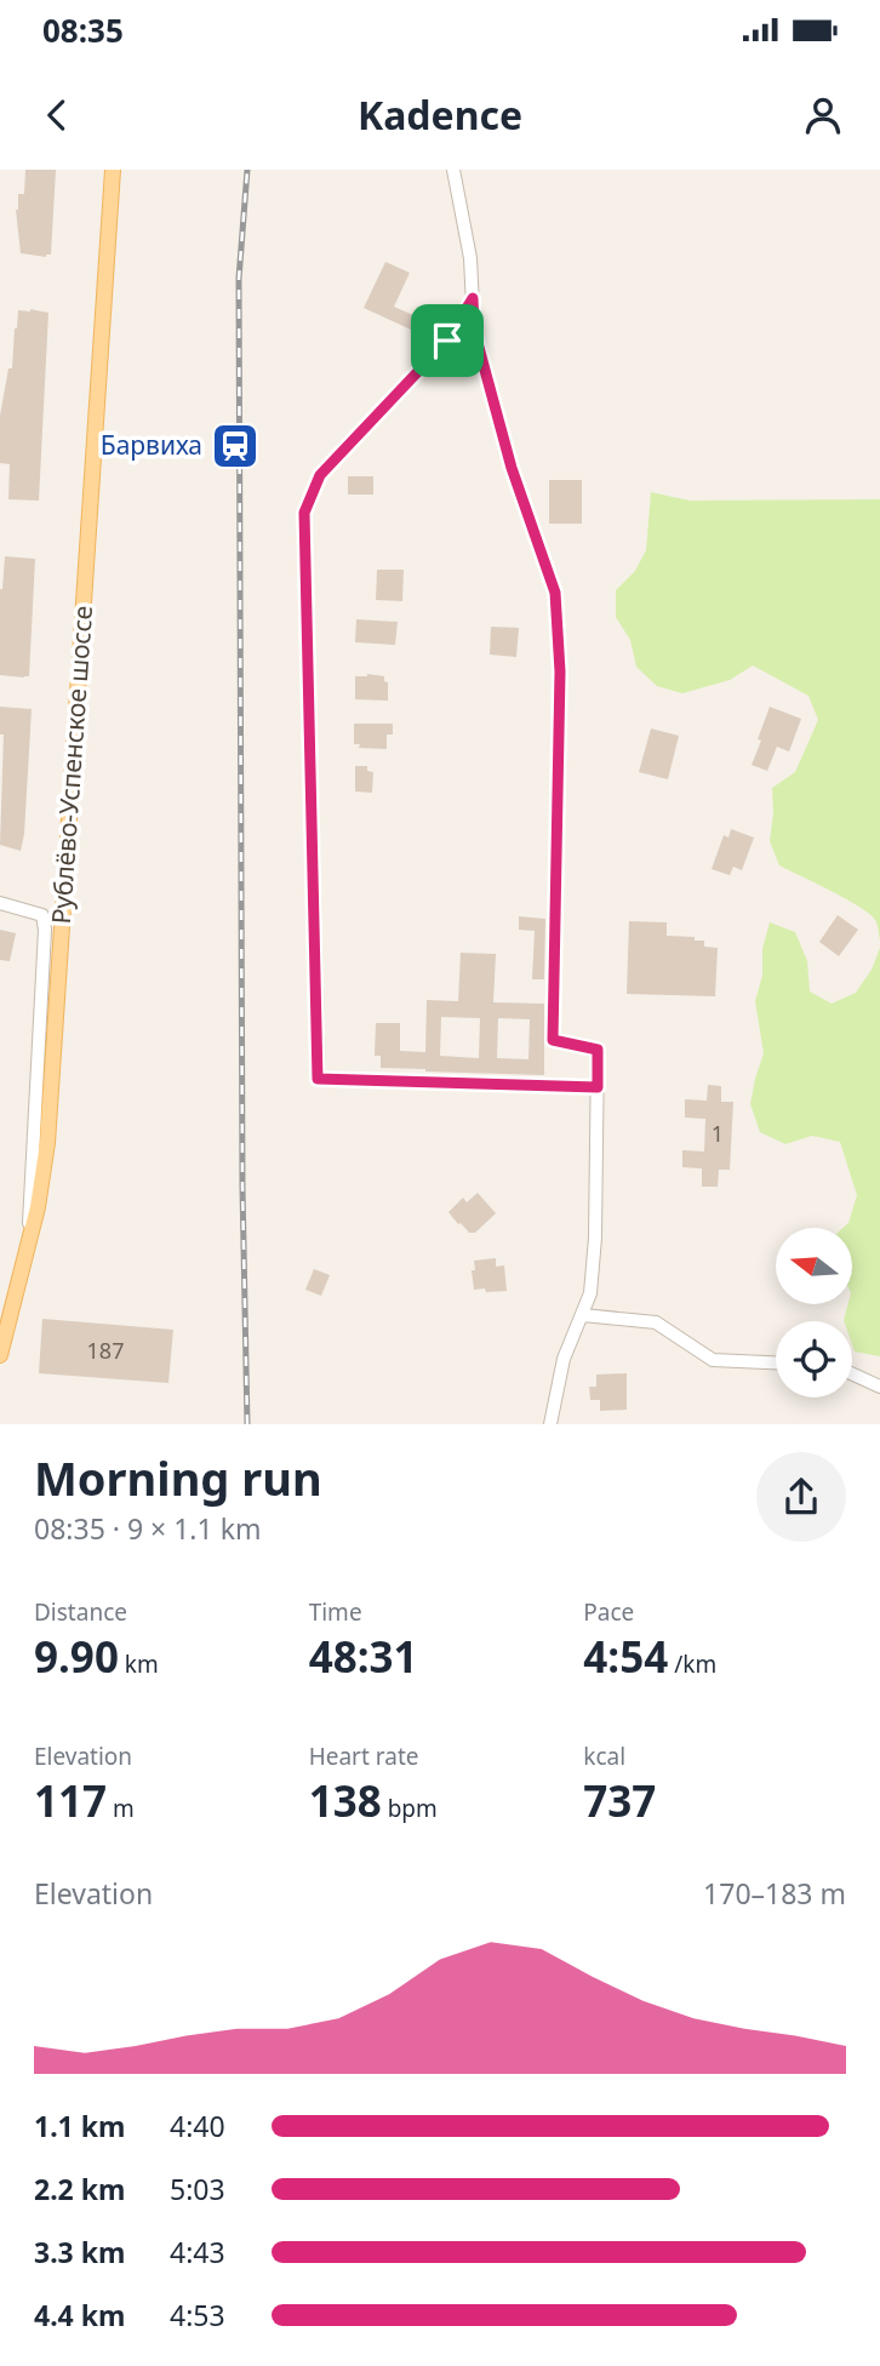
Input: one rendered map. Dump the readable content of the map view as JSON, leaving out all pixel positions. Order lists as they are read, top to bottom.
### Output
{
  "streets": {
    "main road": ["Рублёво-Успенское шоссе"]
  },
  "places": {
    "station": ["Барвиха"]
  },
  "house_numbers": ["1", "187"],
  "north": "left",
  "page": {
    "status": "08:35",
    "header": "Kadence",
    "heading": ["Morning run", "08:35 · 9 × 1.1 km"],
    "stats": [
      ["Distance", "9.90 km"],
      ["Time", "48:31"],
      ["Pace", "4:54 /km"],
      ["Elevation", "117 m"],
      ["Heart rate", "138 bpm"],
      ["kcal", "737"]
    ],
    "chart": ["Elevation", "170–183 m"],
    "list": [
      {
        "name": "1.1 km",
        "note": "4:40"
      },
      {
        "name": "2.2 km",
        "note": "5:03"
      },
      {
        "name": "3.3 km",
        "note": "4:43"
      },
      {
        "name": "4.4 km",
        "note": "4:53"
      }
    ]
  }
}
